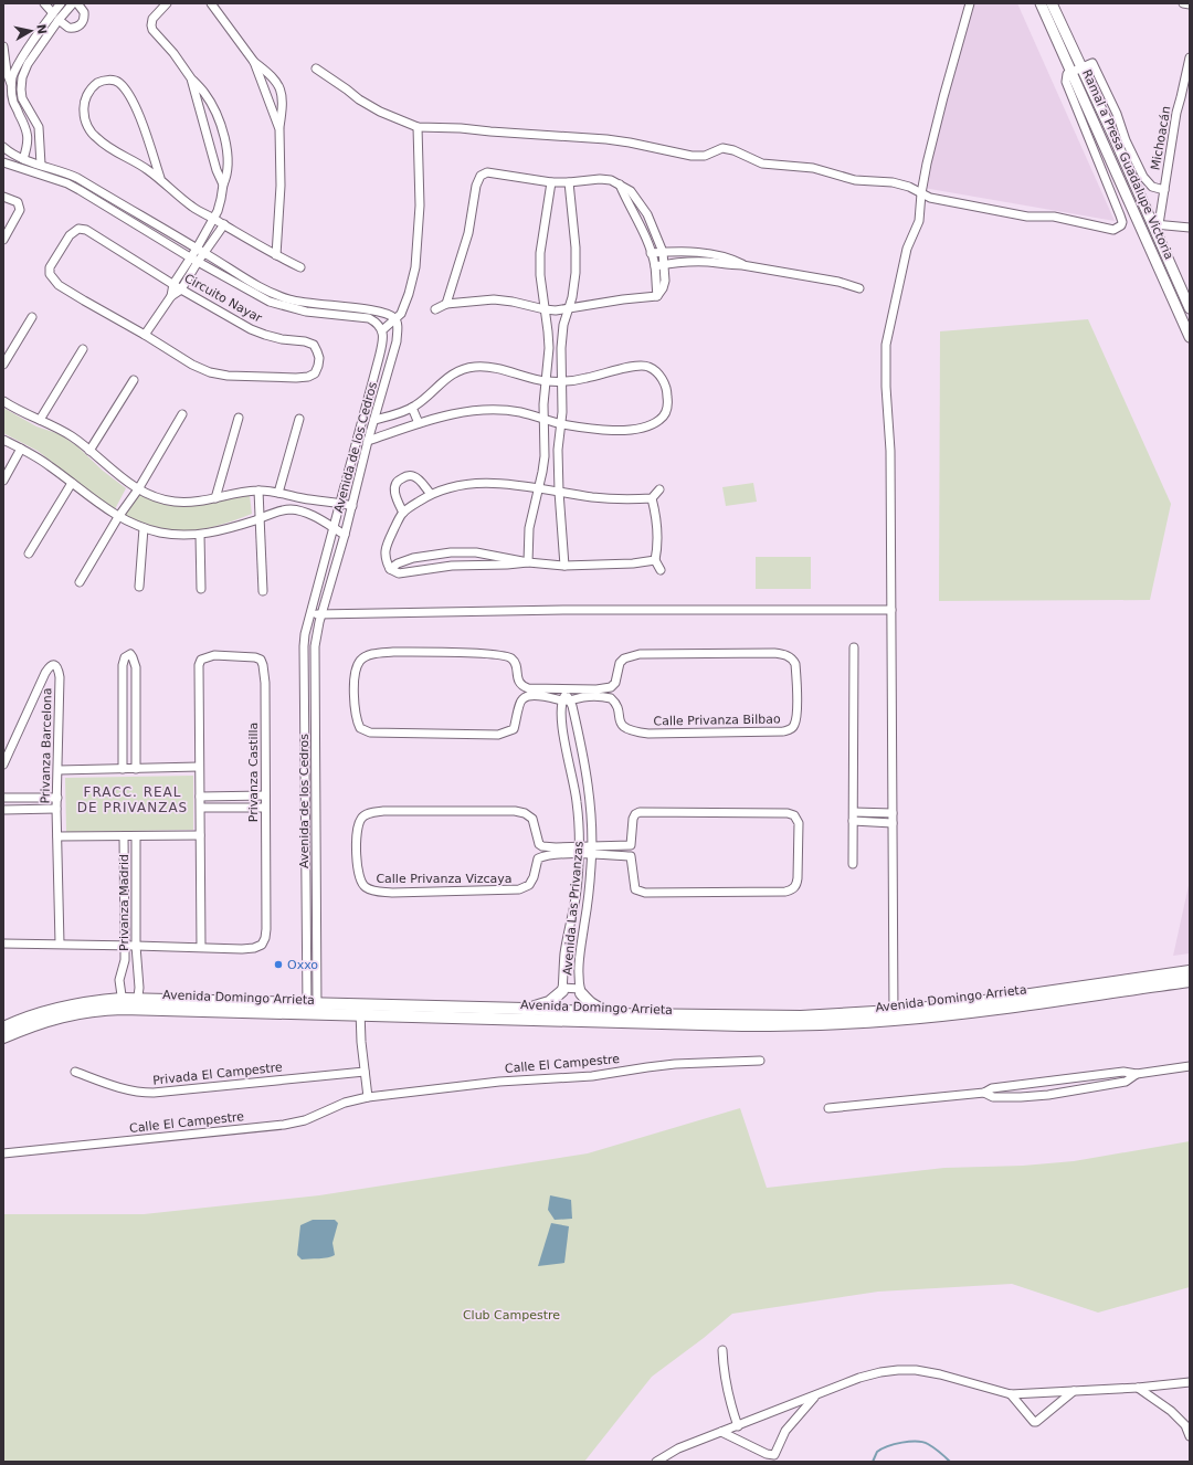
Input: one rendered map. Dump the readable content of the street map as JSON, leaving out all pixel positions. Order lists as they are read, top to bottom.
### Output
{
  "streets": {
    "main road": ["Ramal a Presa Guadalupe Victoria", "Avenida Domingo Arrieta"],
    "street": [
      "Michoacán",
      "Circuito Nayar",
      "Avenida de los Cedros",
      "Calle Privanza Bilbao",
      "Privanza Barcelona",
      "Privanza Castilla",
      "Calle Privanza Vizcaya",
      "Privanza Madrid",
      "Avenida Las Privanzas",
      "Calle El Campestre",
      "Privada El Campestre"
    ]
  },
  "crossings": [
    ["Michoacán", "Ramal a Presa Guadalupe Victoria"],
    ["Avenida de los Cedros", "Avenida Domingo Arrieta"],
    ["Calle Privanza Bilbao", "Avenida Las Privanzas"],
    ["Privanza Barcelona", "Privanza Castilla"],
    ["Privanza Castilla", "Privanza Madrid"],
    ["Calle Privanza Vizcaya", "Avenida Las Privanzas"],
    ["Privanza Madrid", "Avenida Domingo Arrieta"]
  ],
  "districts": ["FRACC. REAL DE PRIVANZAS"],
  "parks": ["Club Campestre"],
  "places": ["Oxxo"],
  "north": "right"
}
